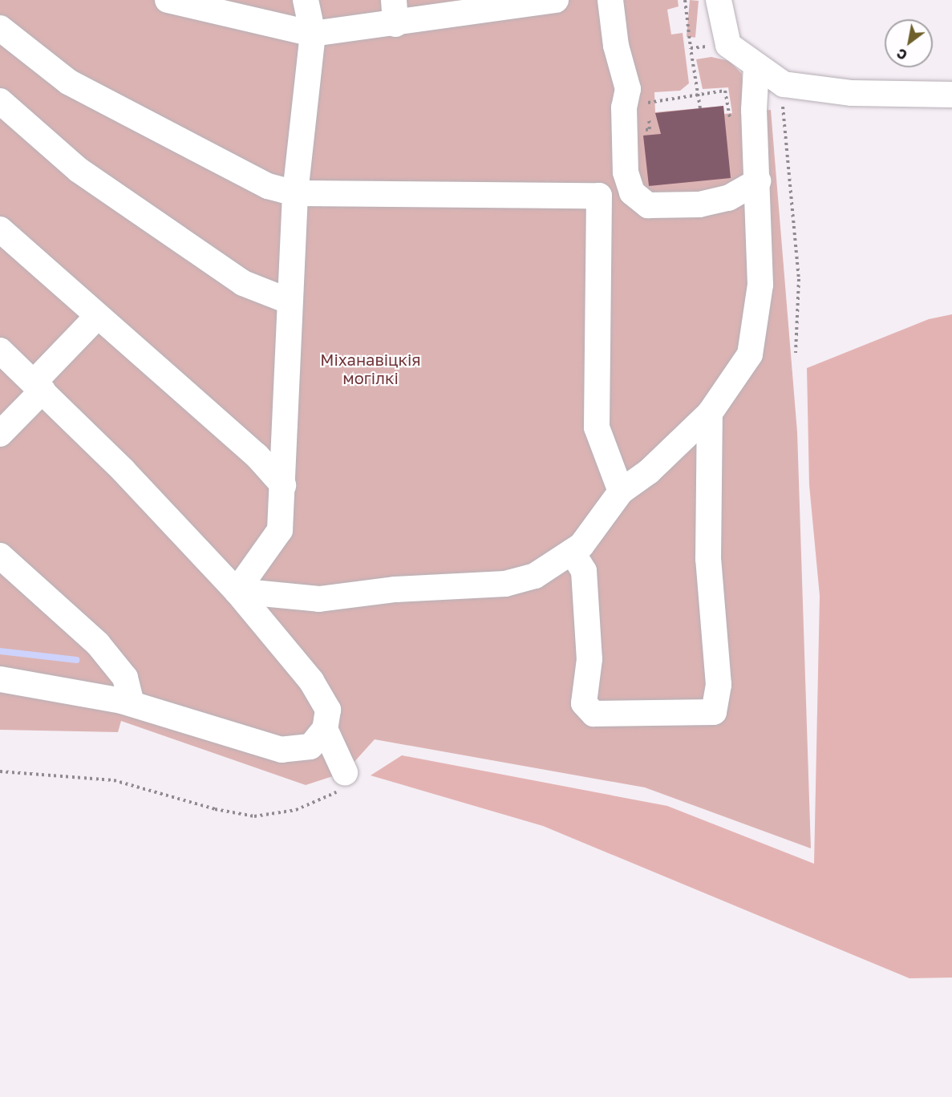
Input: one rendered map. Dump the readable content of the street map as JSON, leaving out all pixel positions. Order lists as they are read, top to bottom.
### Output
{
  "parks": ["Міханавіцкія могілкі"],
  "north": "bottom left"
}
